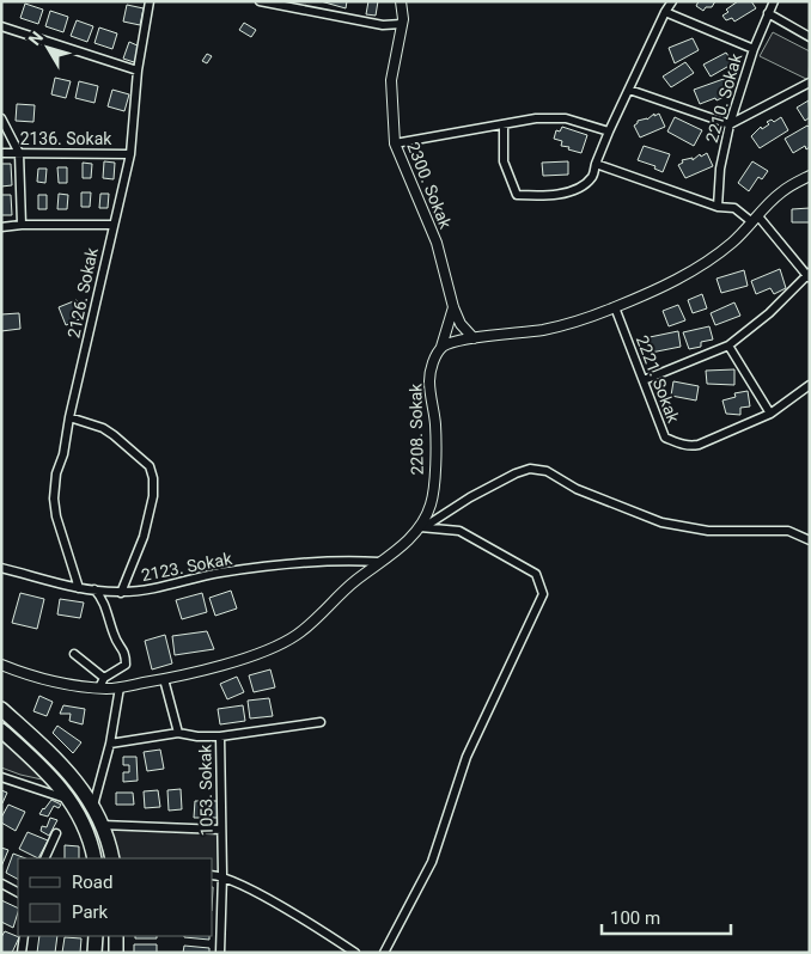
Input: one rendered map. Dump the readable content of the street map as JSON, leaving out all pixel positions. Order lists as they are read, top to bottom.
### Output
{
  "streets": {
    "street": [
      "2210. Sokak",
      "2136. Sokak",
      "2300. Sokak",
      "2126. Sokak",
      "2221. Sokak",
      "2208. Sokak",
      "2123. Sokak",
      "1053. Sokak"
    ]
  },
  "crossings": [
    ["2136. Sokak", "2126. Sokak"],
    ["2300. Sokak", "2208. Sokak"],
    ["2126. Sokak", "2123. Sokak"],
    ["2208. Sokak", "2123. Sokak"],
    ["2208. Sokak", "1053. Sokak"]
  ],
  "legend": ["Road", "Park"],
  "scale_bar": "100 m",
  "north": "top left"
}
